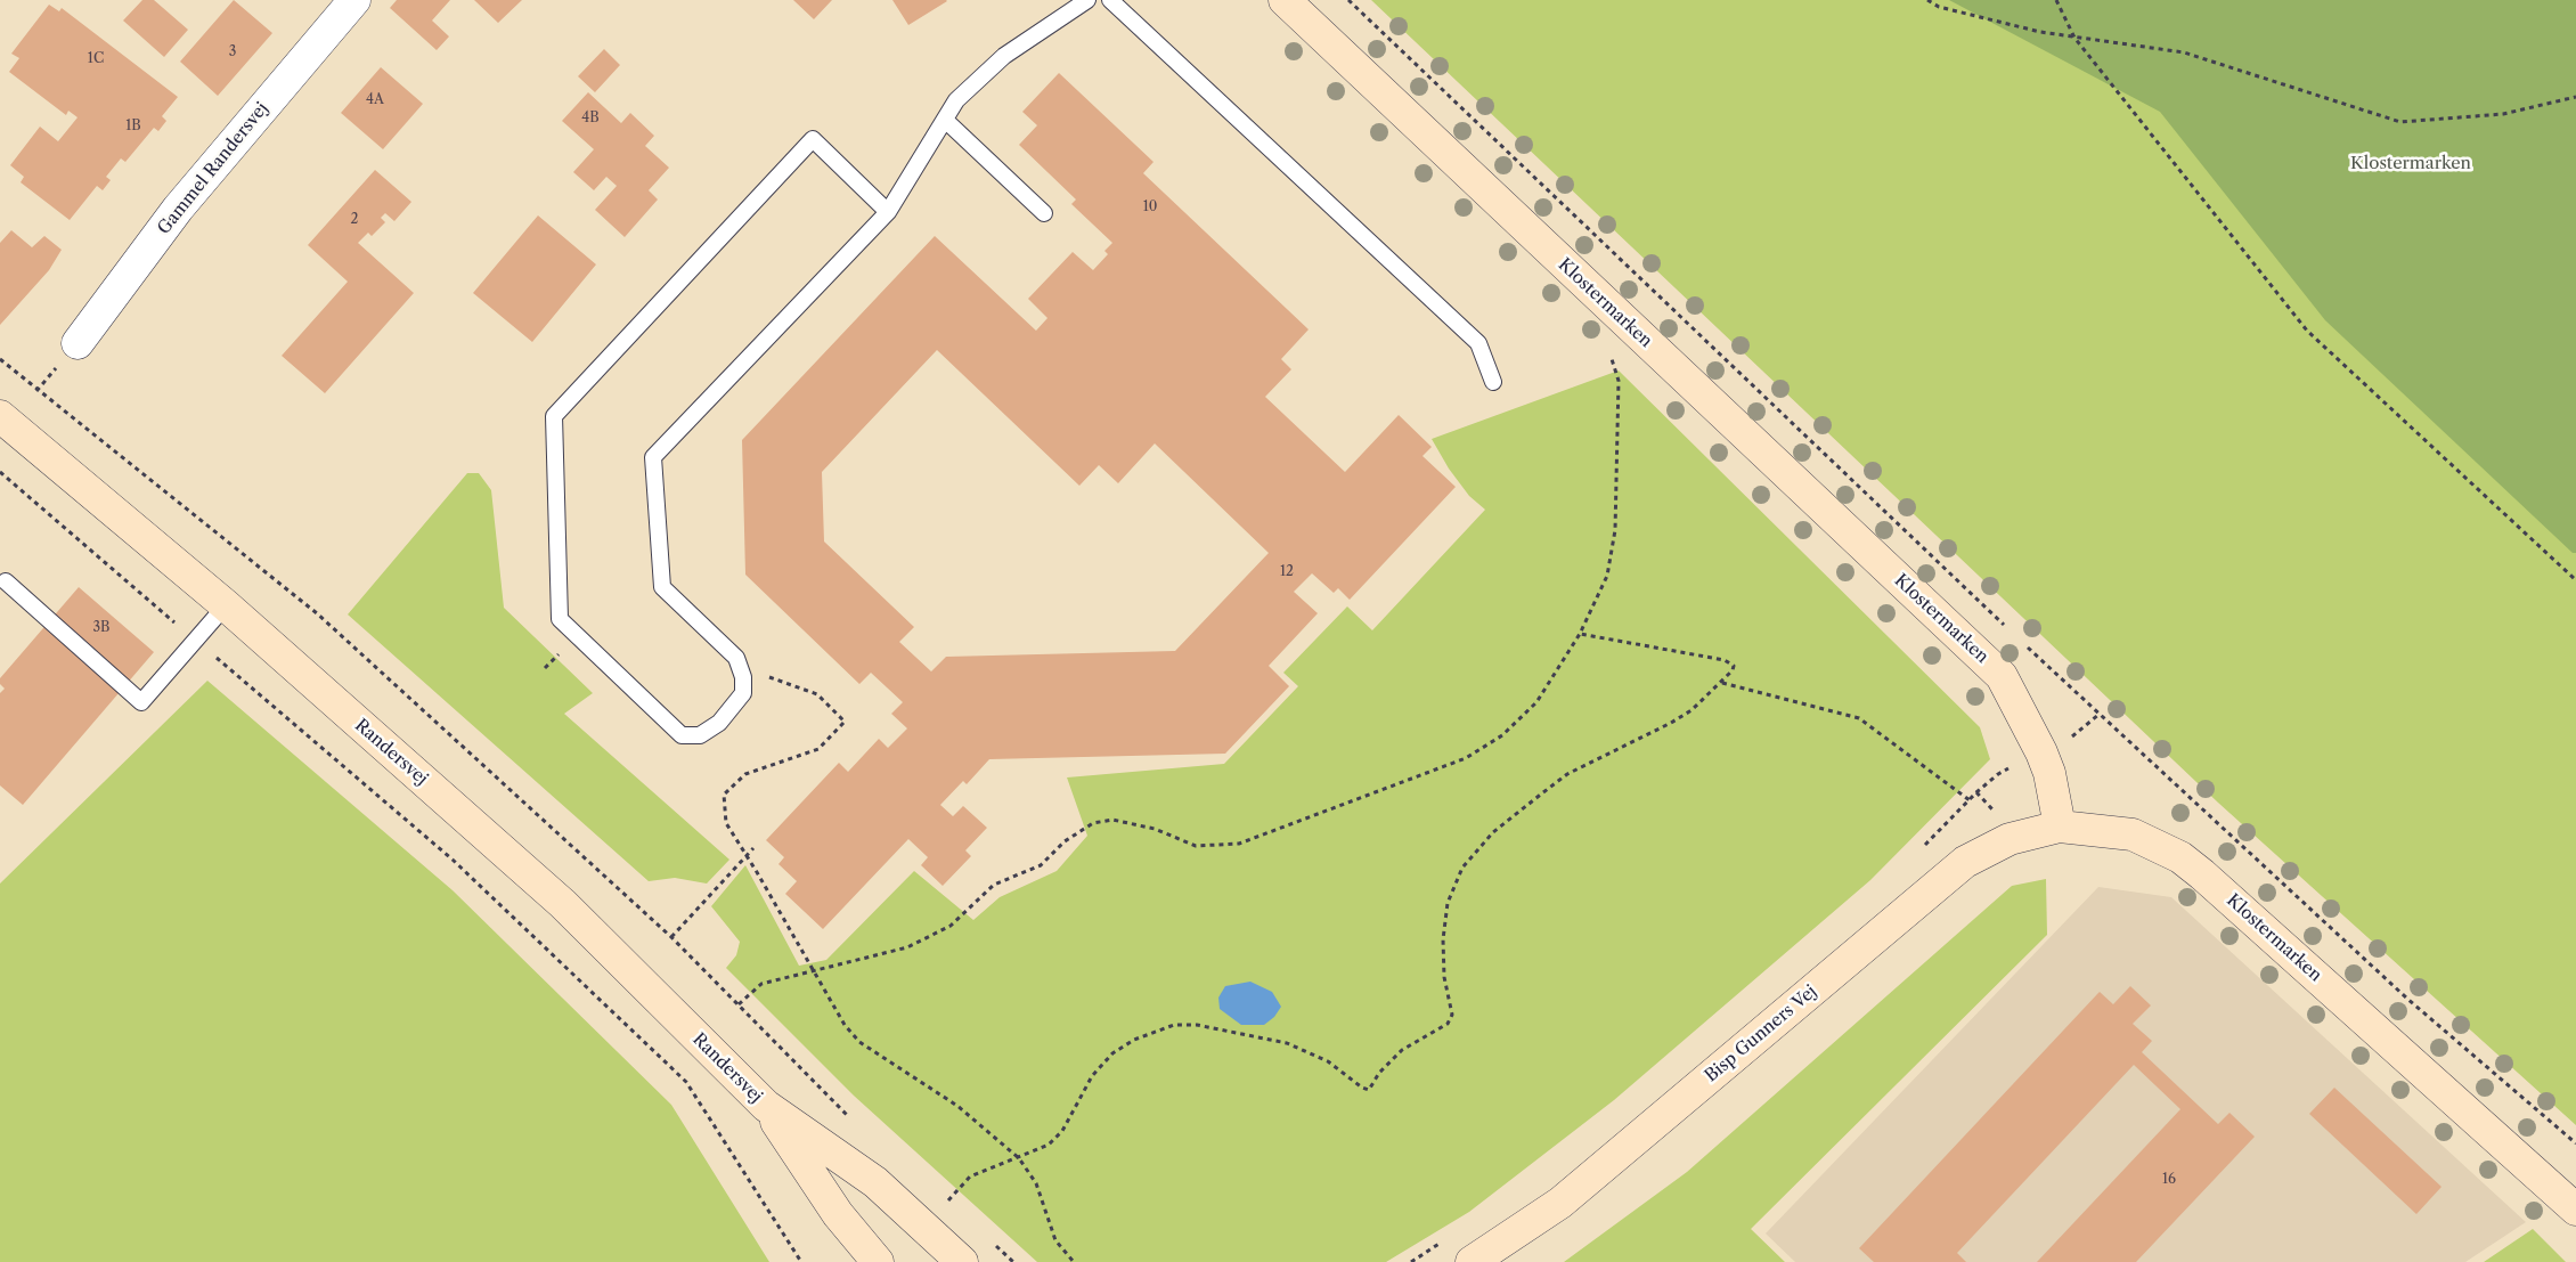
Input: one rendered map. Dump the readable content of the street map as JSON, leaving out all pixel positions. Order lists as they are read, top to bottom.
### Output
{
  "streets": {
    "street": [
      "Gammel Randersvej",
      "Klostermarken",
      "Randersvej",
      "Bisp Gunners Vej"
    ]
  },
  "crossings": [
    ["Klostermarken", "Bisp Gunners Vej"]
  ],
  "parks": ["Klostermarken"],
  "house_numbers": [
    "3",
    "1C",
    "4A",
    "4B",
    "1B",
    "10",
    "2",
    "12",
    "3B",
    "16"
  ]
}
